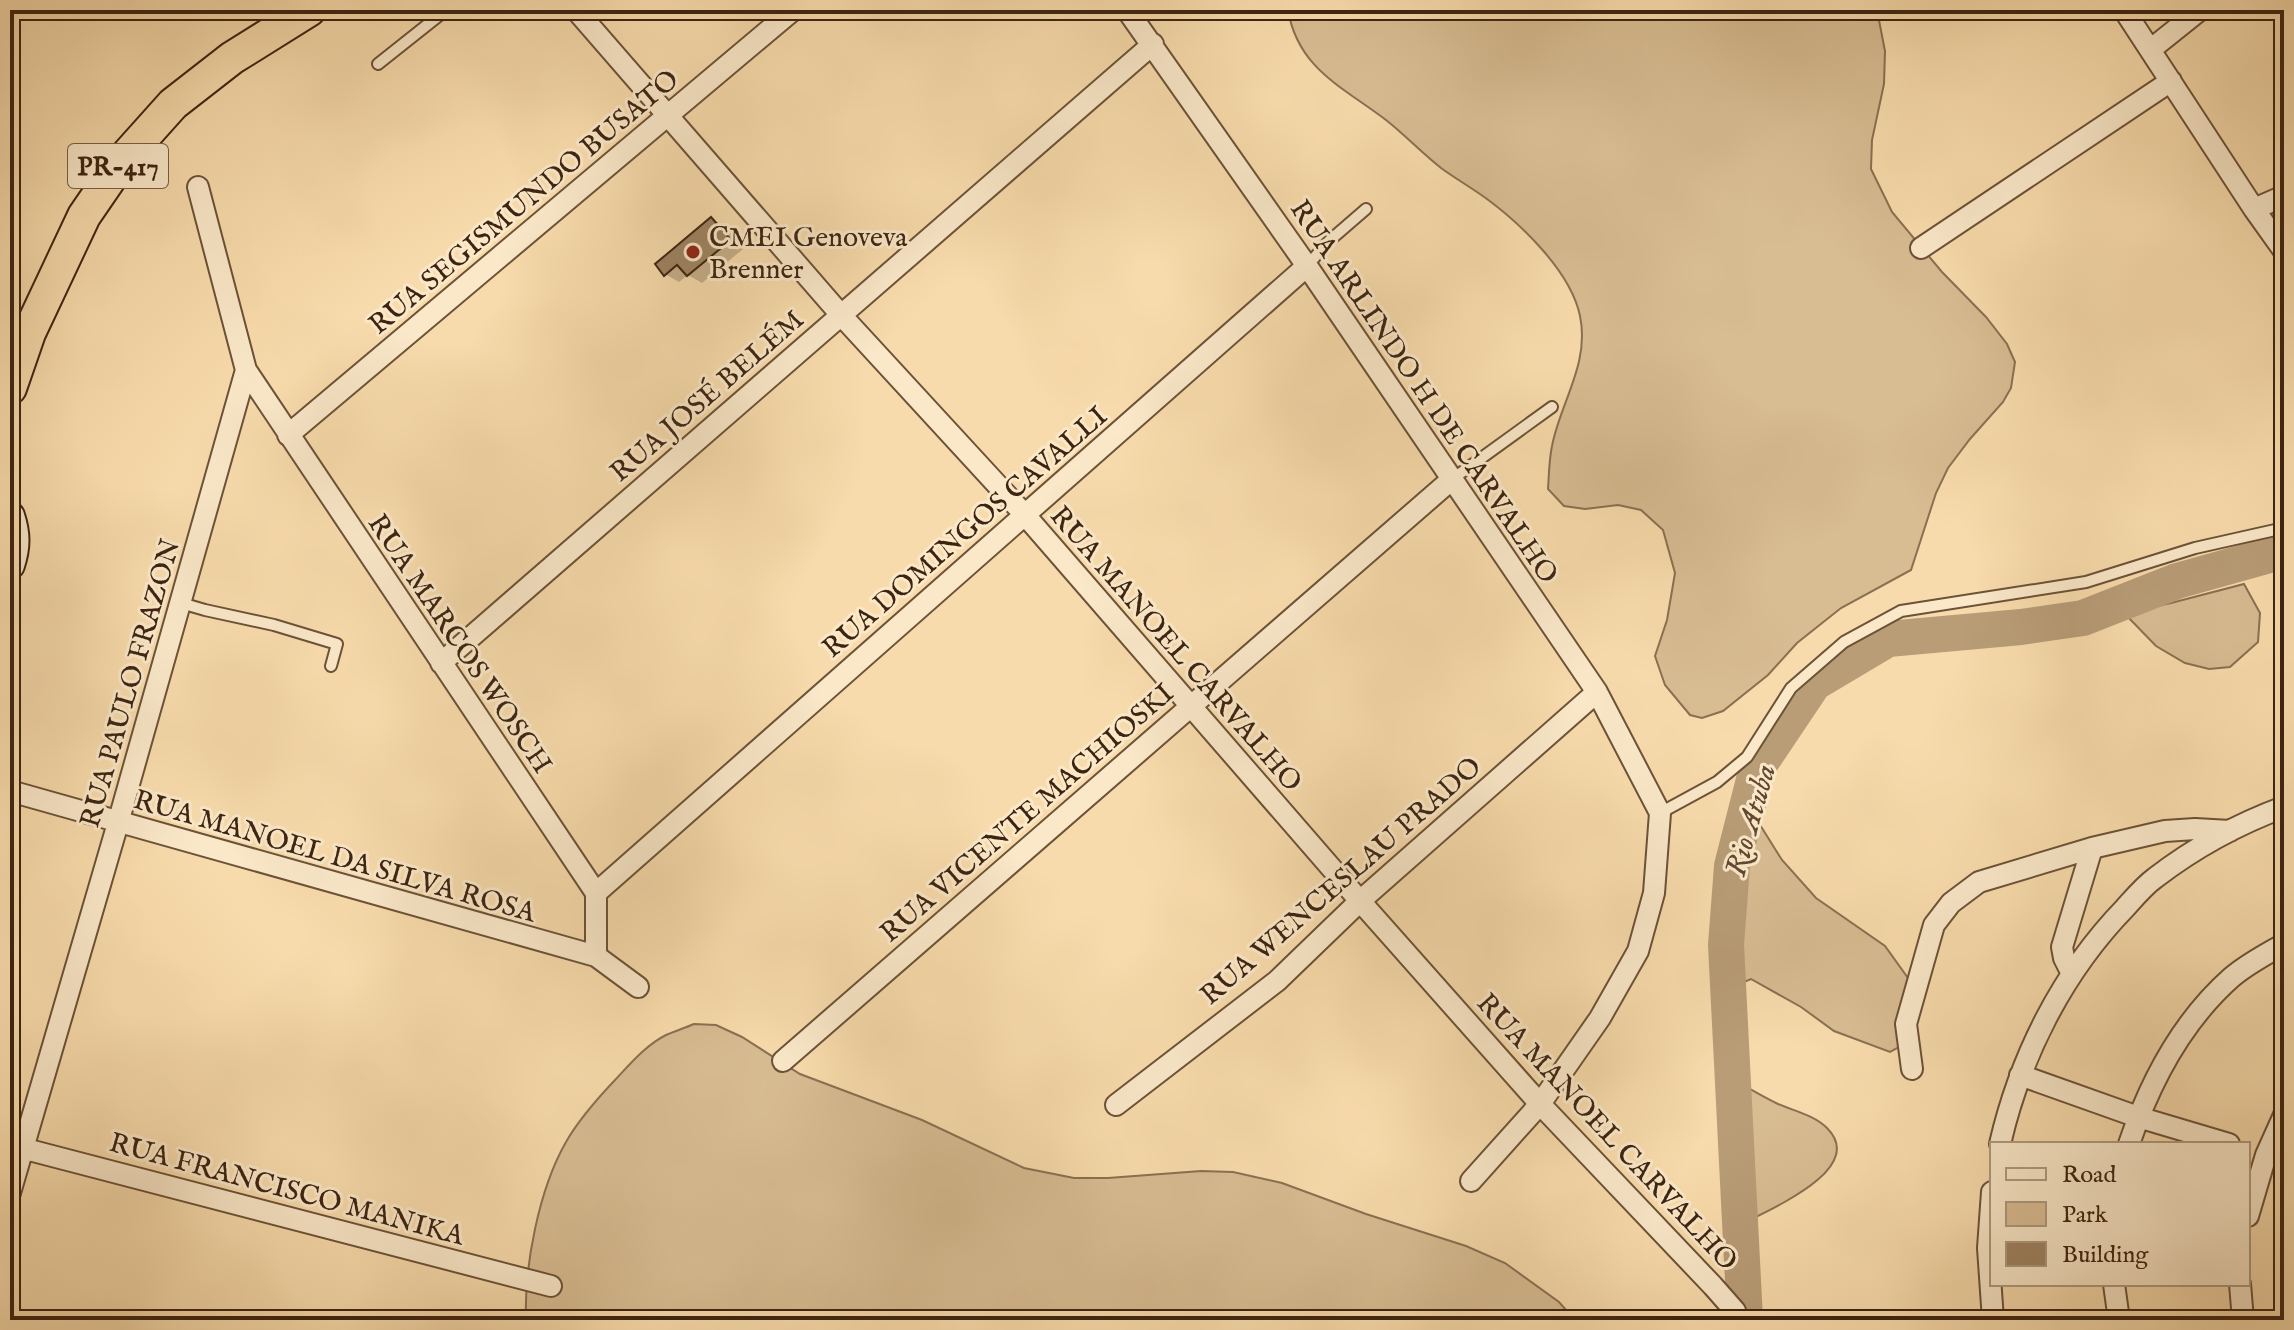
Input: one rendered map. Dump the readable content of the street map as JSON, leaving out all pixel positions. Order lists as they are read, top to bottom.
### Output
{
  "streets": {
    "highway": ["PR-417"],
    "street": [
      "RUA SEGISMUNDO BUSATO",
      "RUA ARLINDO H DE CARVALHO",
      "RUA JOSÉ BELÉM",
      "RUA DOMINGOS CAVALLI",
      "RUA MARCOS WOSCH",
      "RUA MANOEL CARVALHO",
      "RUA PAULO FRAZON",
      "RUA VICENTE MACHIOSKI",
      "RUA MANOEL DA SILVA ROSA",
      "RUA WENCESLAU PRADO",
      "RUA FRANCISCO MANIKA"
    ]
  },
  "crossings": [
    ["RUA SEGISMUNDO BUSATO", "RUA MARCOS WOSCH"],
    ["RUA SEGISMUNDO BUSATO", "RUA MANOEL CARVALHO"],
    ["RUA ARLINDO H DE CARVALHO", "RUA JOSÉ BELÉM"],
    ["RUA ARLINDO H DE CARVALHO", "RUA DOMINGOS CAVALLI"],
    ["RUA ARLINDO H DE CARVALHO", "RUA VICENTE MACHIOSKI"],
    ["RUA ARLINDO H DE CARVALHO", "RUA WENCESLAU PRADO"],
    ["RUA JOSÉ BELÉM", "RUA MARCOS WOSCH"],
    ["RUA JOSÉ BELÉM", "RUA MANOEL CARVALHO"],
    ["RUA DOMINGOS CAVALLI", "RUA MARCOS WOSCH"],
    ["RUA DOMINGOS CAVALLI", "RUA MANOEL CARVALHO"],
    ["RUA MARCOS WOSCH", "RUA PAULO FRAZON"],
    ["RUA MANOEL CARVALHO", "RUA VICENTE MACHIOSKI"],
    ["RUA MANOEL CARVALHO", "RUA WENCESLAU PRADO"],
    ["RUA PAULO FRAZON", "RUA MANOEL DA SILVA ROSA"],
    ["RUA PAULO FRAZON", "RUA FRANCISCO MANIKA"]
  ],
  "water": ["Rio Atuba"],
  "places": ["CMEI Genoveva Brenner"],
  "legend": ["Road", "Park", "Building"]
}
